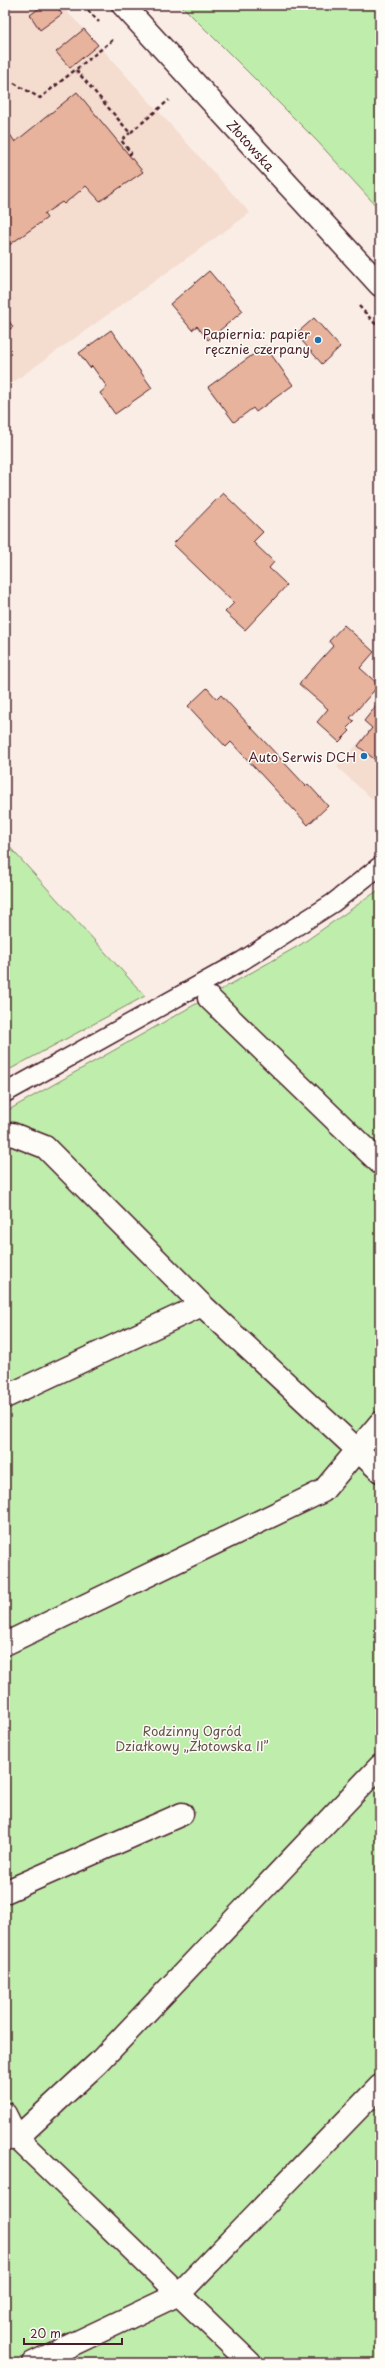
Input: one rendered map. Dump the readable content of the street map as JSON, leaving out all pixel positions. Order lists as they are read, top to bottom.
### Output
{
  "streets": {
    "street": ["Złotowska"]
  },
  "parks": ["Rodzinny Ogród Działkowy „Złotowska II”"],
  "places": ["Papiernia: papier ręcznie czerpany", "Auto Serwis DCH"],
  "scale_bar": "20 m"
}
